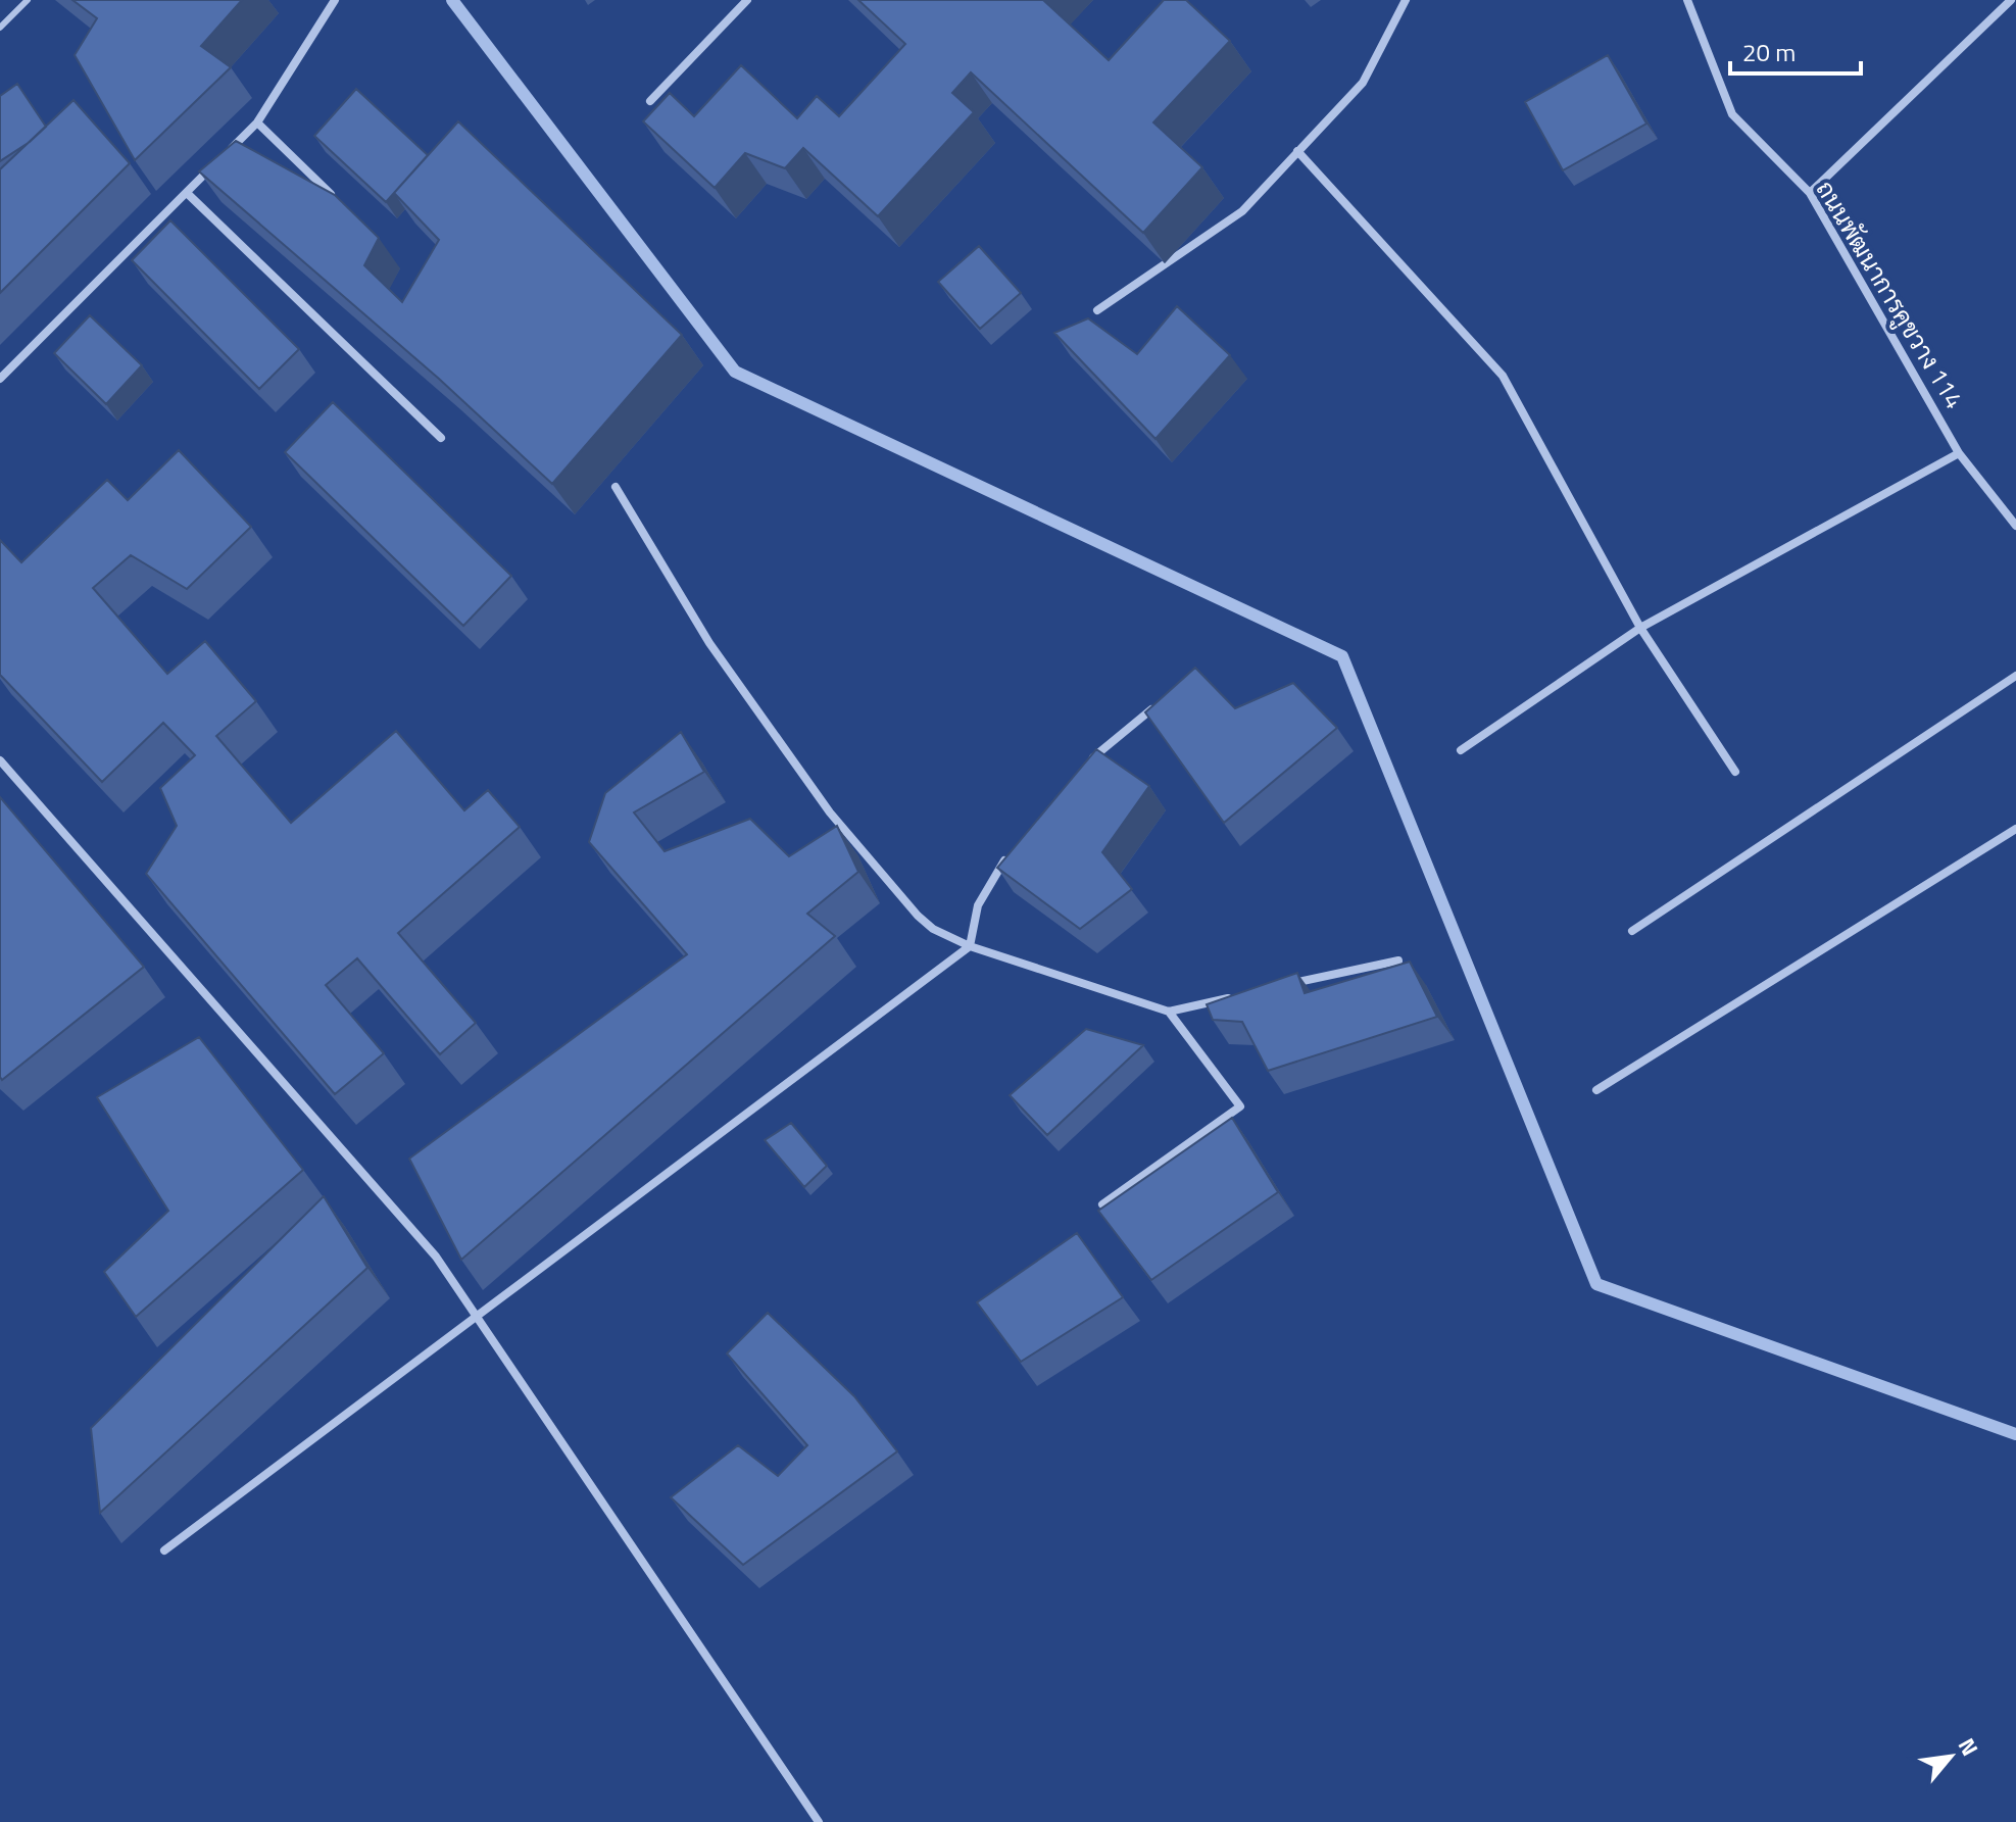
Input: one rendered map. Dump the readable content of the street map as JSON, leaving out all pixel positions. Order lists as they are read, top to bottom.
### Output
{
  "streets": {
    "street": ["ถนนพัฒนาการคูขวาง 114"]
  },
  "scale_bar": "20 m",
  "north": "top right"
}
